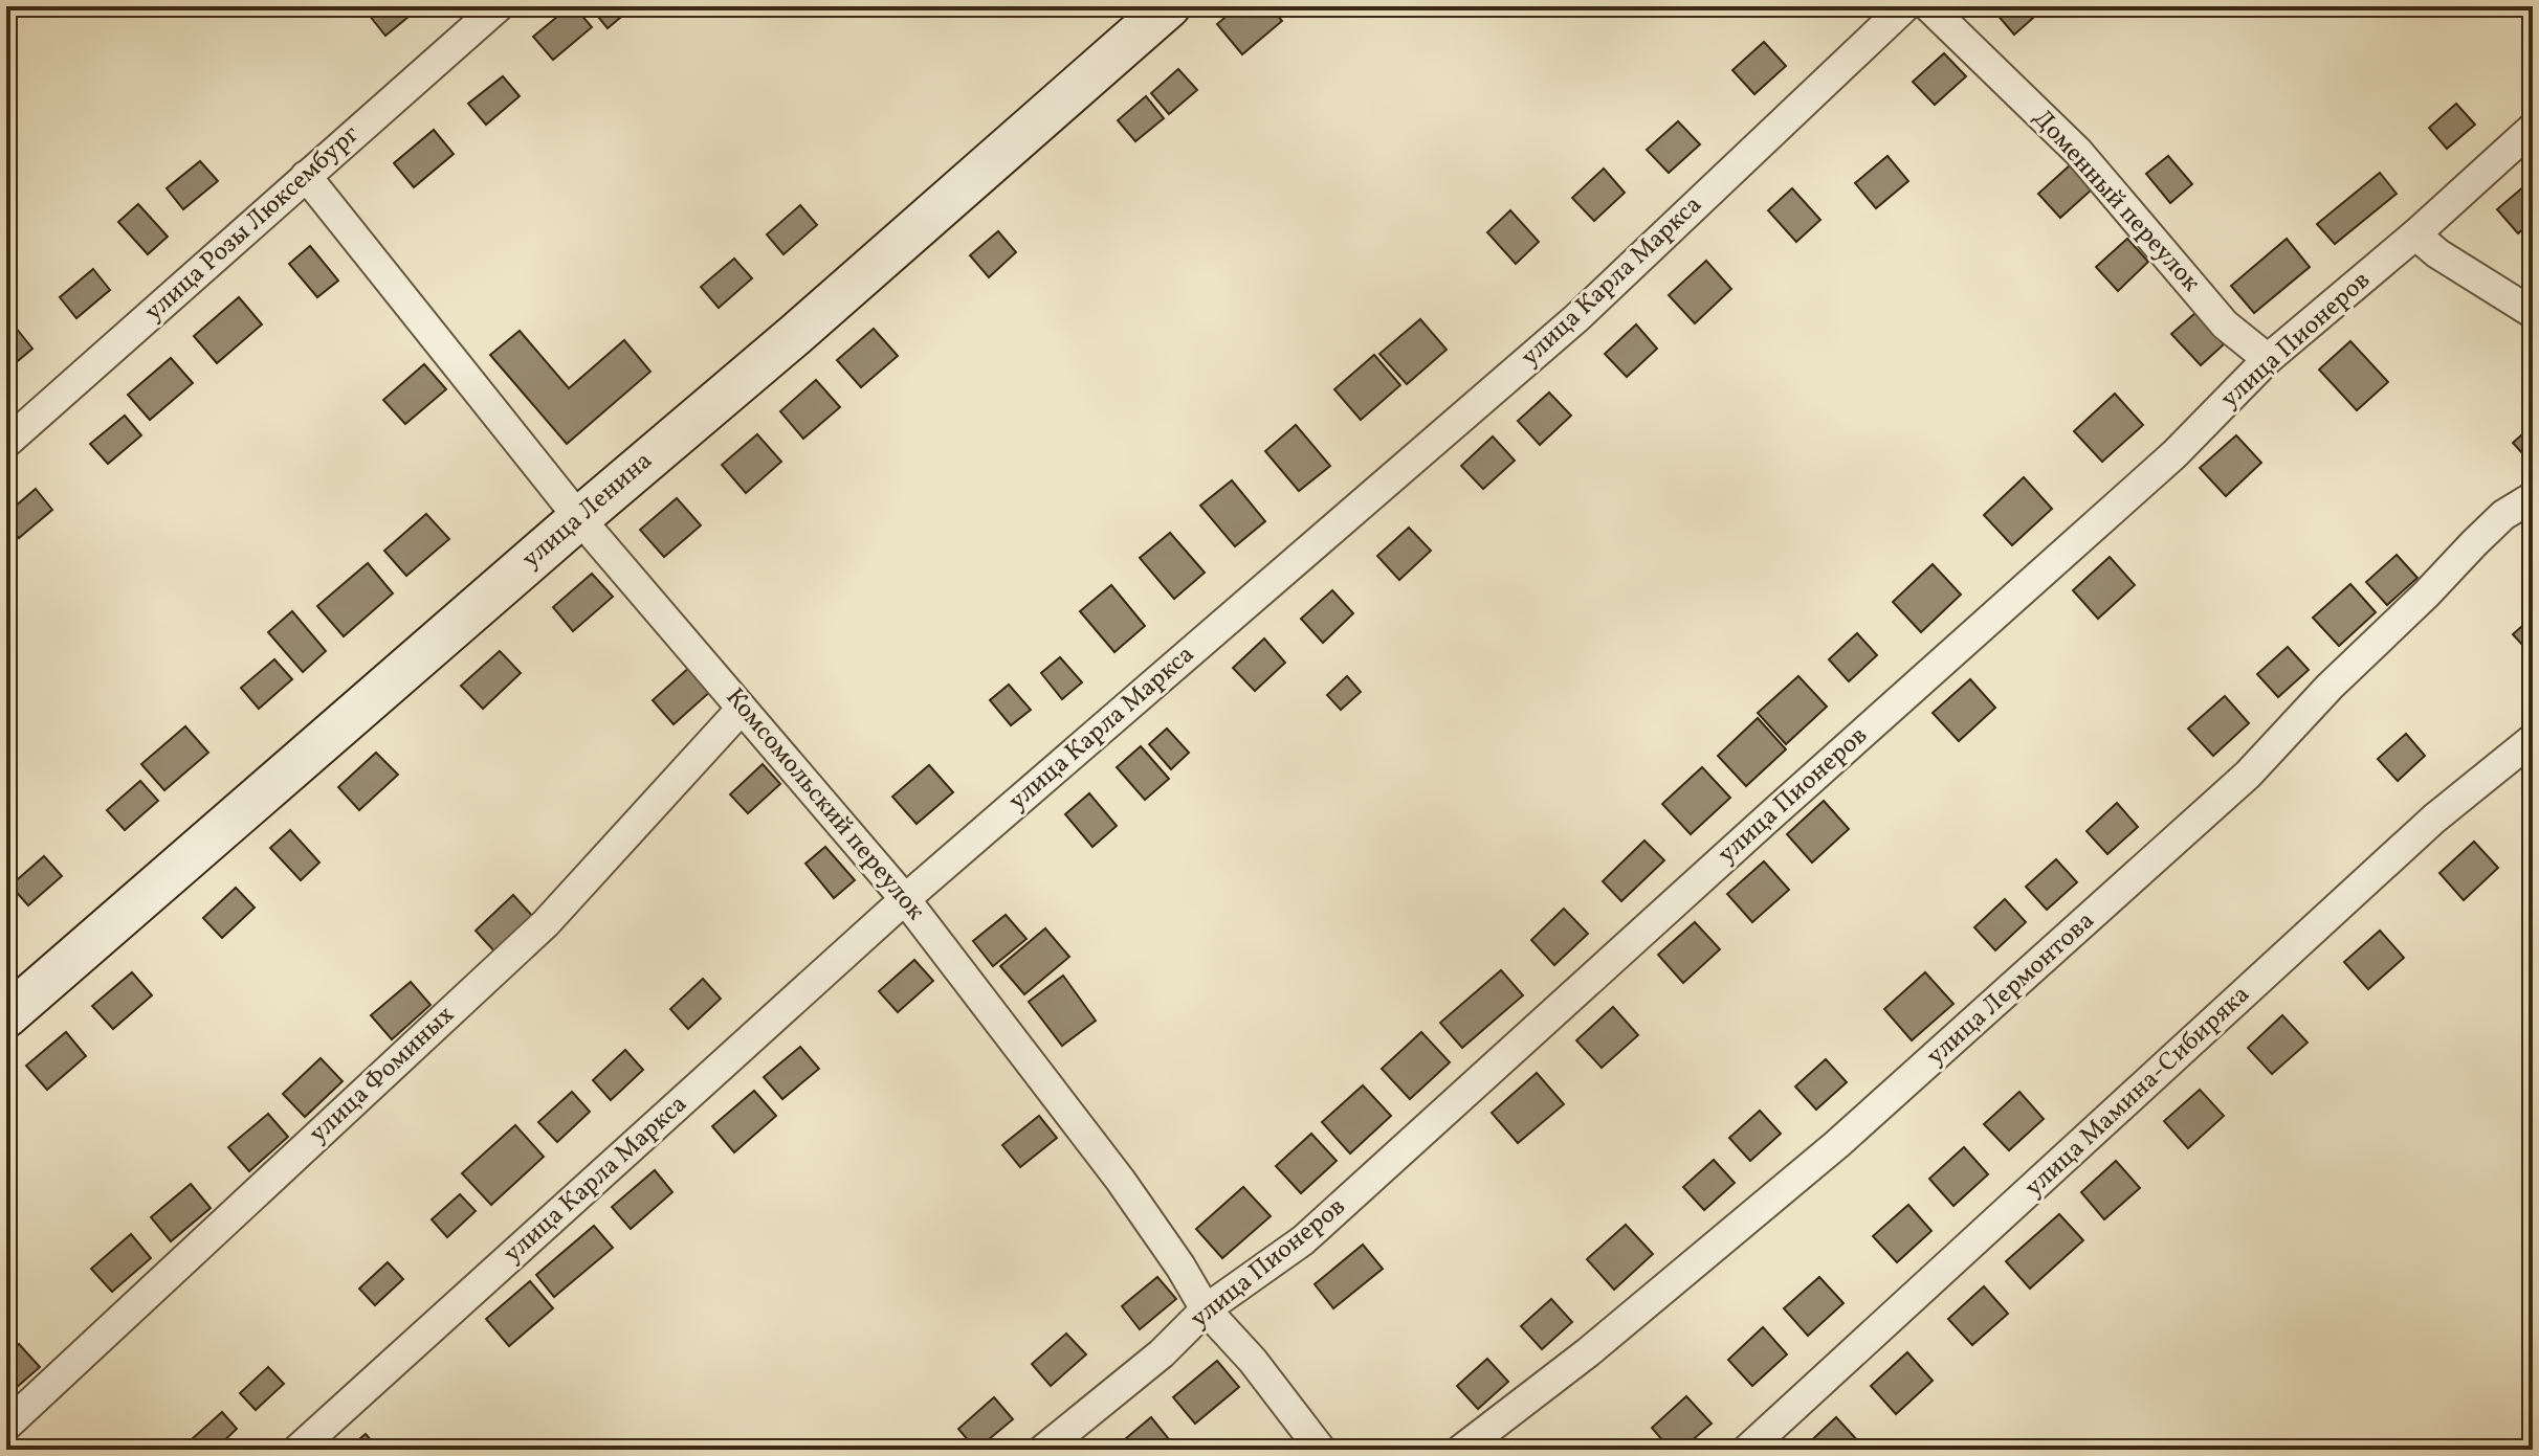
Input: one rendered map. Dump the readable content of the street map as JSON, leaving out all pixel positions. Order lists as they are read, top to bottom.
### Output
{
  "streets": {
    "main road": ["улица Ленина"],
    "street": [
      "Доменный переулок",
      "улица Розы Люксембург",
      "улица Карла Маркса",
      "улица Пионеров",
      "Комсомольский переулок",
      "улица Лермонтова",
      "улица Фоминых",
      "улица Мамина-Сибиряка"
    ]
  },
  "crossings": [
    ["Доменный переулок", "улица Пионеров"],
    ["улица Розы Люксембург", "Комсомольский переулок"],
    ["улица Карла Маркса", "Комсомольский переулок"],
    ["улица Пионеров", "Комсомольский переулок"],
    ["улица Ленина", "Комсомольский переулок"],
    ["Комсомольский переулок", "улица Фоминых"]
  ]
}
